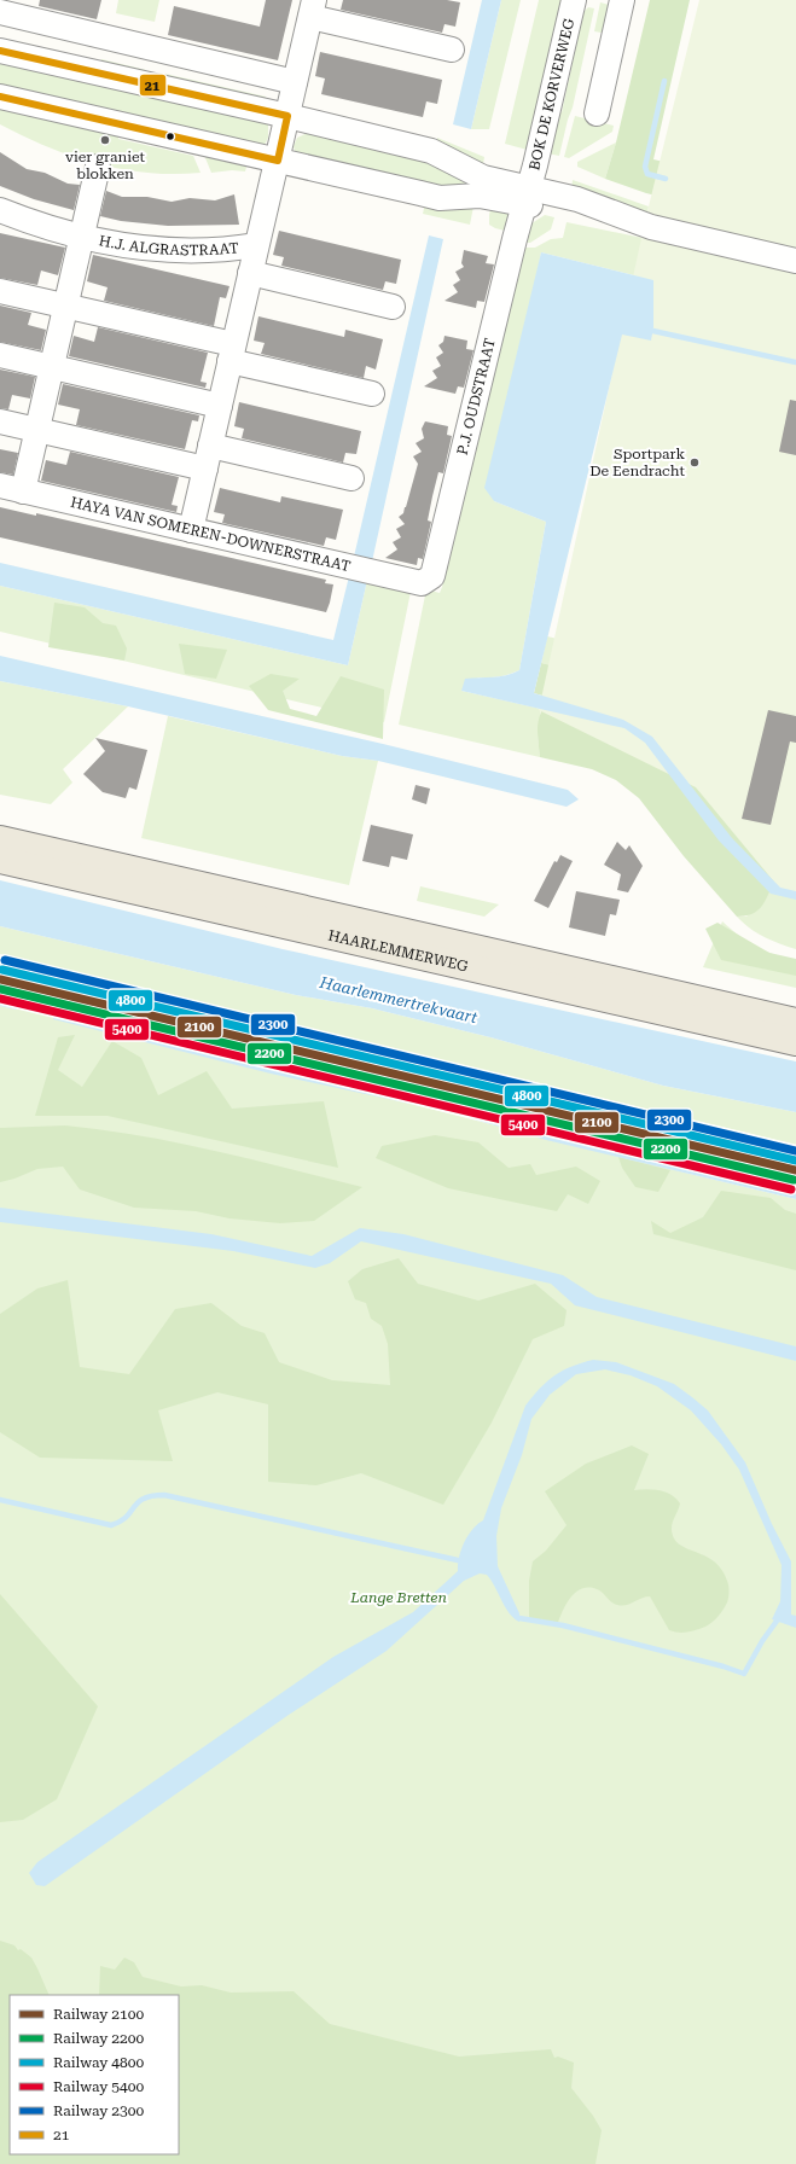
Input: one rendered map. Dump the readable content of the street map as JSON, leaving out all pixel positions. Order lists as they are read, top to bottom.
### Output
{
  "streets": {
    "main road": ["HAARLEMMERWEG"],
    "street": [
      "BOK DE KORVERWEG",
      "H.J. ALGRASTRAAT",
      "P.J. OUDSTRAAT",
      "HAYA VAN SOMEREN-DOWNERSTRAAT"
    ]
  },
  "crossings": [
    ["BOK DE KORVERWEG", "P.J. OUDSTRAAT"],
    ["H.J. ALGRASTRAAT", "HAYA VAN SOMEREN-DOWNERSTRAAT"],
    ["P.J. OUDSTRAAT", "HAYA VAN SOMEREN-DOWNERSTRAAT"]
  ],
  "water": ["Haarlemmertrekvaart"],
  "parks": ["Lange Bretten"],
  "places": ["vier graniet blokken", "Sportpark De Eendracht"],
  "lines": [
    "transit line 21",
    "rail line 2300",
    "rail line 4800",
    "rail line 2100",
    "rail line 2200",
    "rail line 5400"
  ],
  "legend": [
    "Railway 2100",
    "Railway 2200",
    "Railway 4800",
    "Railway 5400",
    "Railway 2300",
    "21"
  ]
}
